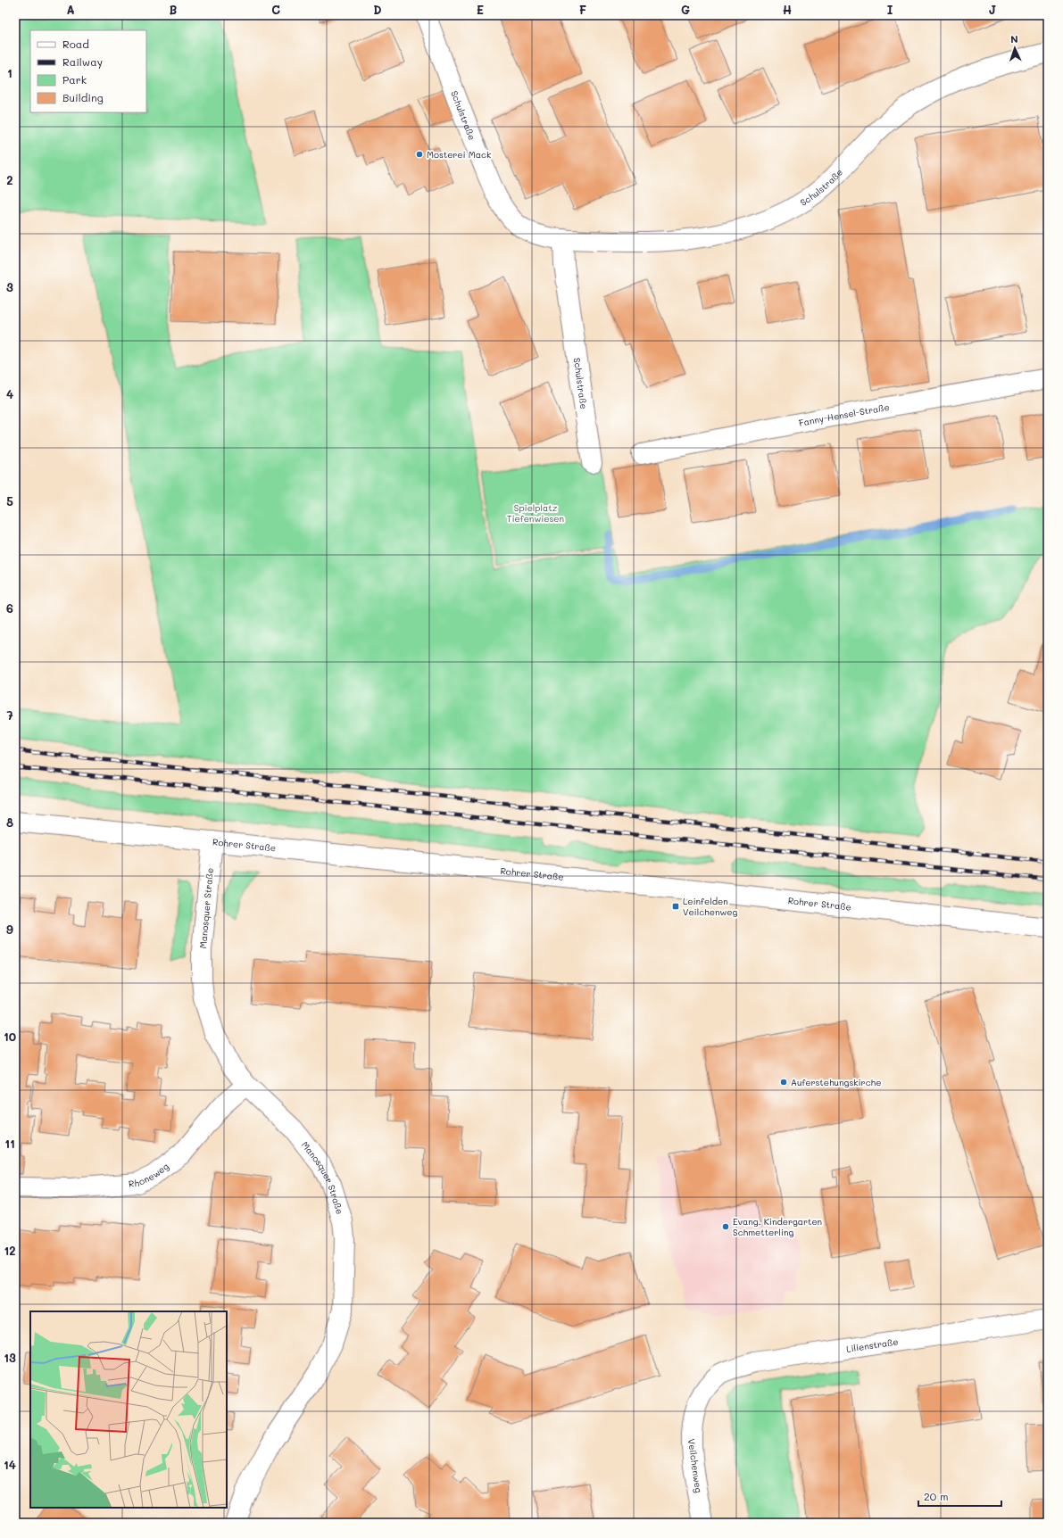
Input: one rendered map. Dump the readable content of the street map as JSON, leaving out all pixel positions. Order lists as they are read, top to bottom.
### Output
{
  "streets": {
    "street": [
      "Schulstraße",
      "Fanny-Hensel-Straße",
      "Rohrer Straße",
      "Manosquer Straße",
      "Rhoneweg",
      "Lilienstraße",
      "Veilchenweg"
    ]
  },
  "crossings": [
    ["Rohrer Straße", "Manosquer Straße"],
    ["Manosquer Straße", "Rhoneweg"],
    ["Lilienstraße", "Veilchenweg"]
  ],
  "parks": ["Spielplatz Tiefenwiesen"],
  "places": {
    "other": ["Mosterei Mack", "Auferstehungskirche", "Evang. Kindergarten Schmetterling"],
    "transit": ["Leinfelden Veilchenweg"]
  },
  "legend": [
    "Road",
    "Railway",
    "Park",
    "Building"
  ],
  "scale_bar": "20 m",
  "north": "top",
  "grid": {
    "columns": [
      "A",
      "B",
      "C",
      "D",
      "E",
      "F",
      "G",
      "H",
      "I",
      "J"
    ],
    "rows": [
      "1",
      "2",
      "3",
      "4",
      "5",
      "6",
      "7",
      "8",
      "9",
      "10",
      "11",
      "12",
      "13",
      "14"
    ]
  }
}
